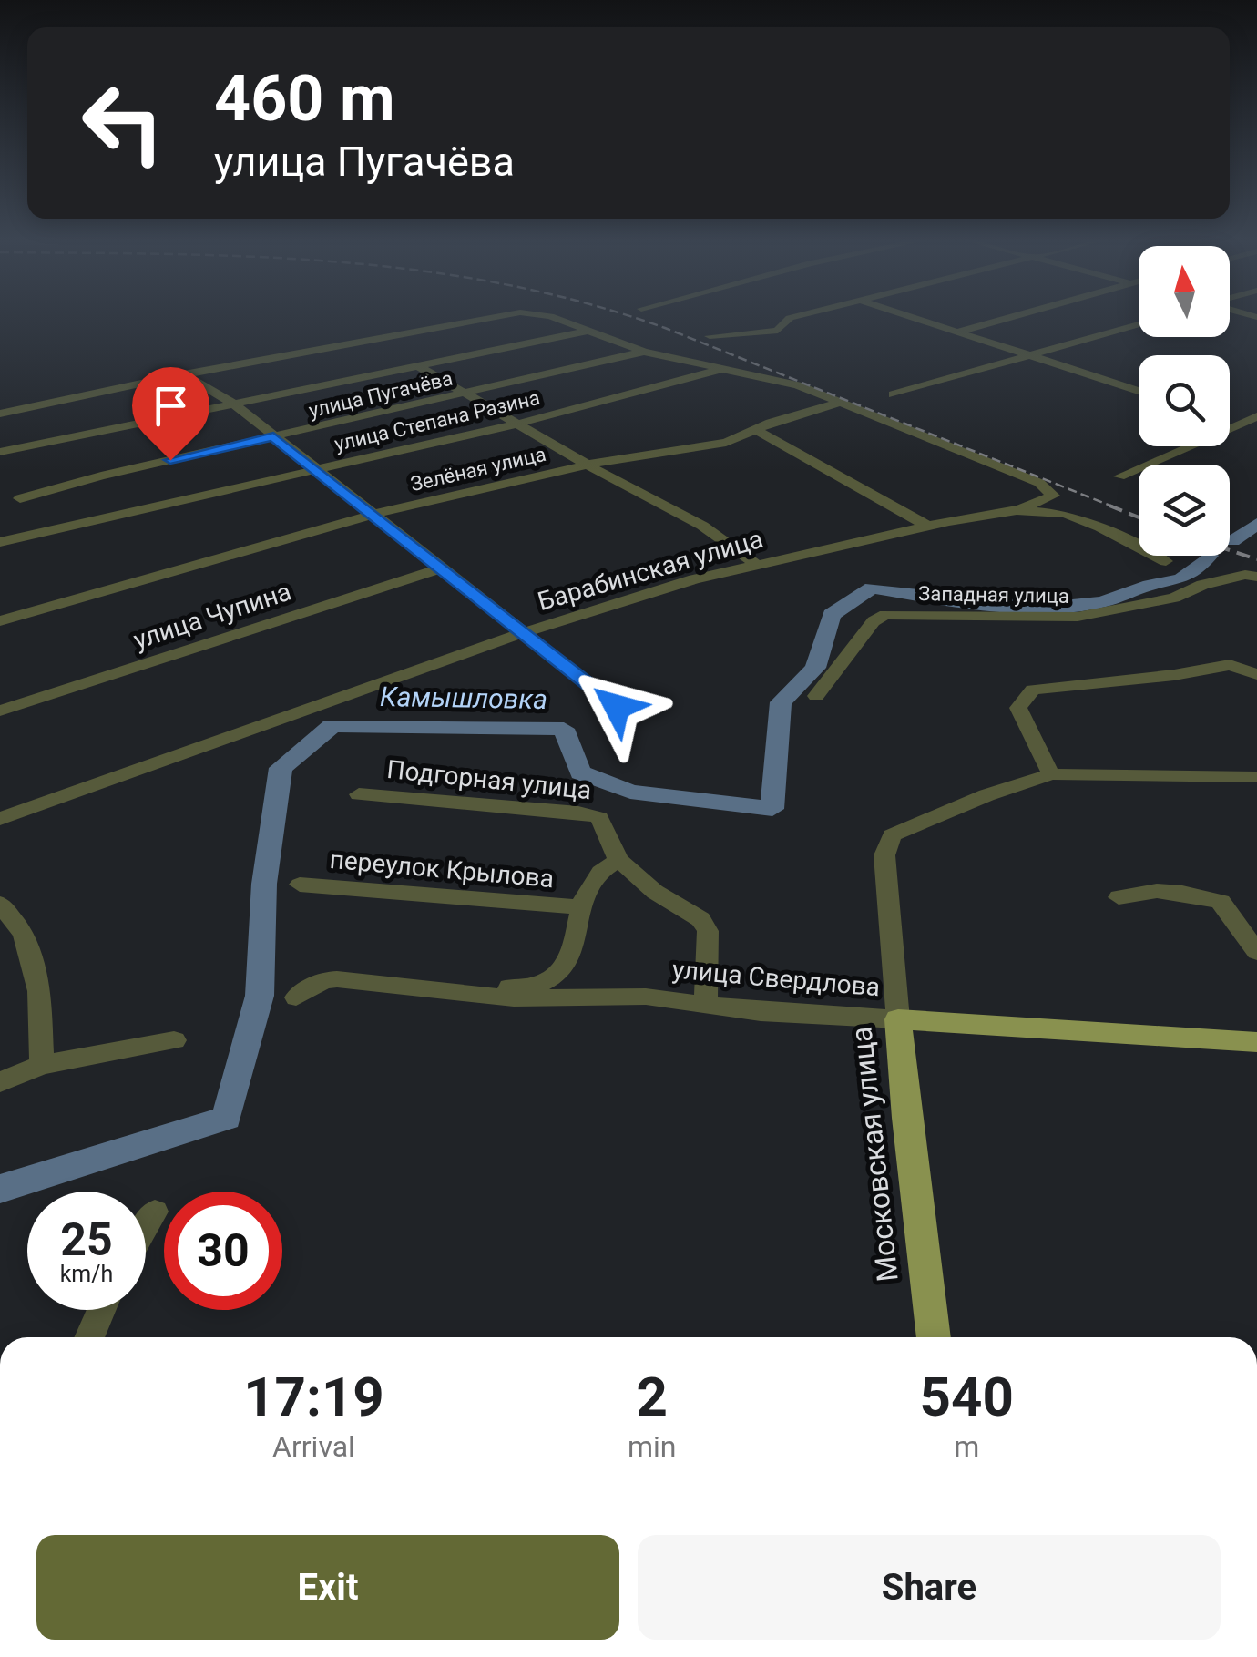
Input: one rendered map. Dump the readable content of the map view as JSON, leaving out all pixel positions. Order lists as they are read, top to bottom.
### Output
{
  "streets": {
    "main road": ["улица Свердлова", "Московская улица"],
    "street": [
      "улица Пугачёва",
      "улица Степана Разина",
      "Зелёная улица",
      "Барабинская улица",
      "Западная улица",
      "улица Чупина",
      "Подгорная улица",
      "переулок Крылова"
    ]
  },
  "crossings": [
    ["Подгорная улица", "улица Свердлова"],
    ["улица Свердлова", "Московская улица"]
  ],
  "water": ["Камышловка"],
  "north": "top",
  "page": {
    "turn": ["460 m", "улица Пугачёва"],
    "speed": "25 km/h",
    "limit": "30",
    "eta": [
      "17:19",
      "Arrival",
      "2",
      "min",
      "540",
      "m"
    ],
    "buttons": ["Exit", "Share"]
  }
}
